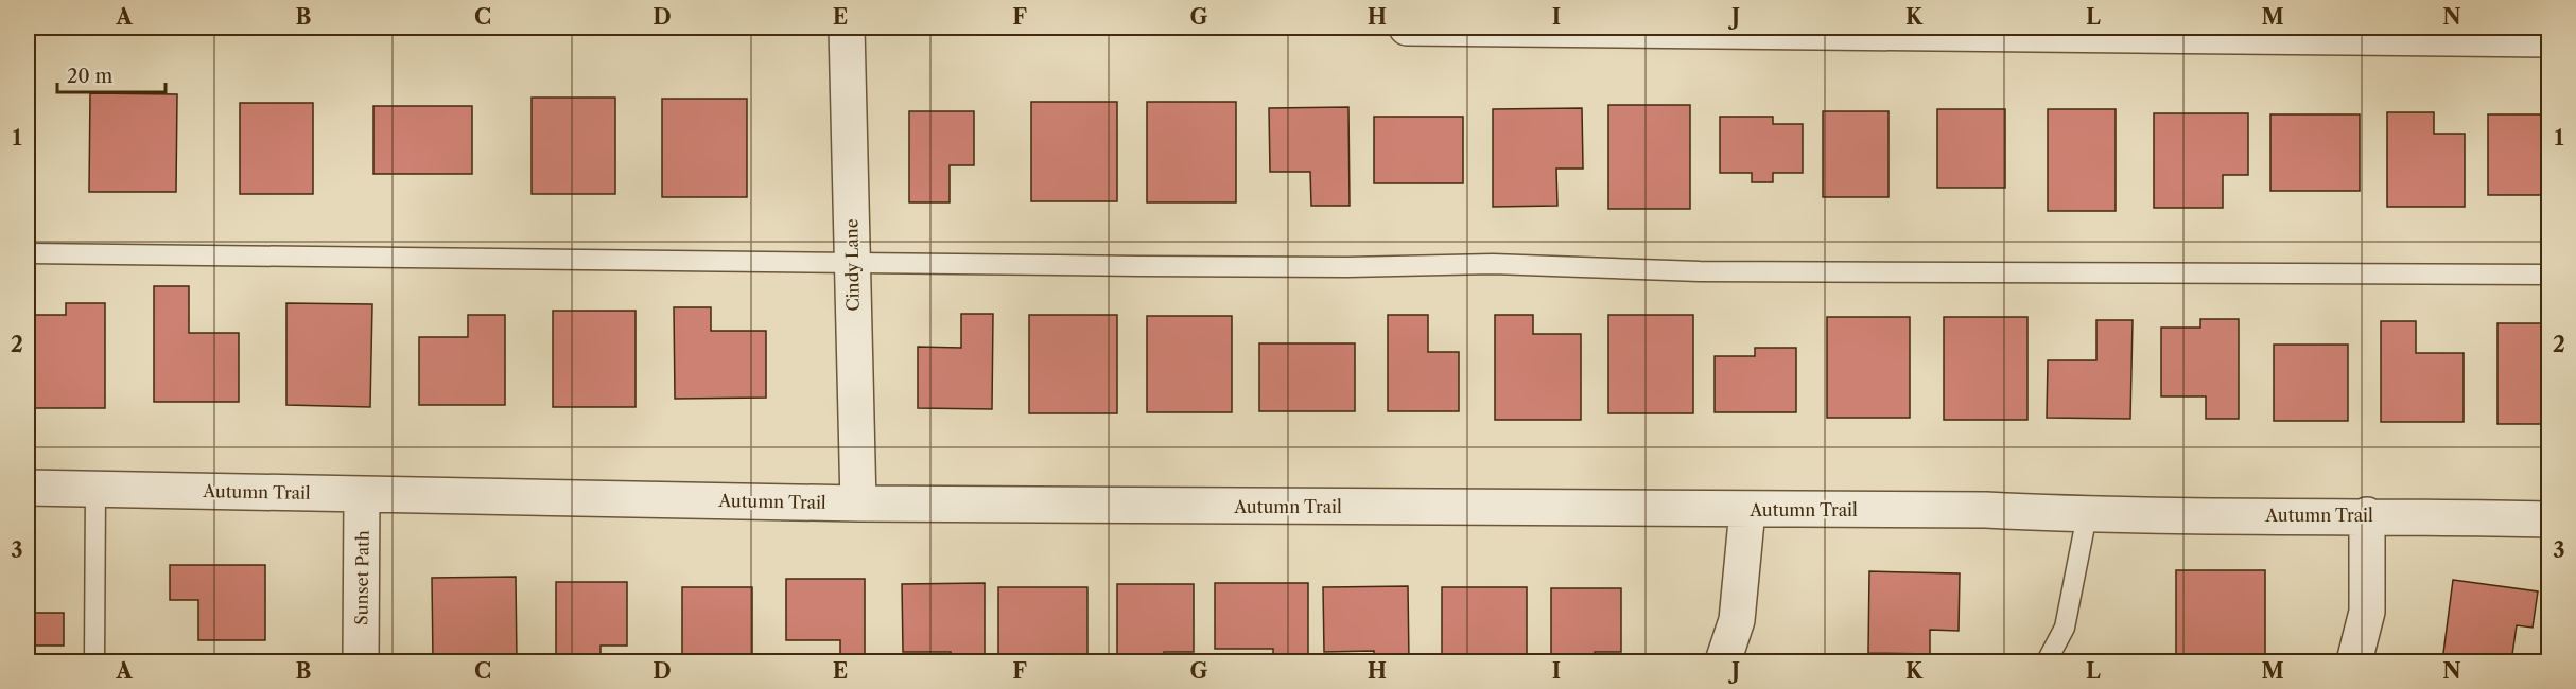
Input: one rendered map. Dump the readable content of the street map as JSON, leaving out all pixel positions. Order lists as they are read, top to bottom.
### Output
{
  "streets": {
    "street": ["Cindy Lane", "Autumn Trail", "Sunset Path"]
  },
  "crossings": [
    ["Cindy Lane", "Autumn Trail"],
    ["Autumn Trail", "Sunset Path"]
  ],
  "scale_bar": "20 m",
  "grid": {
    "columns": [
      "A",
      "B",
      "C",
      "D",
      "E",
      "F",
      "G",
      "H",
      "I",
      "J",
      "K",
      "L",
      "M",
      "N"
    ],
    "rows": ["1", "2", "3"]
  }
}
